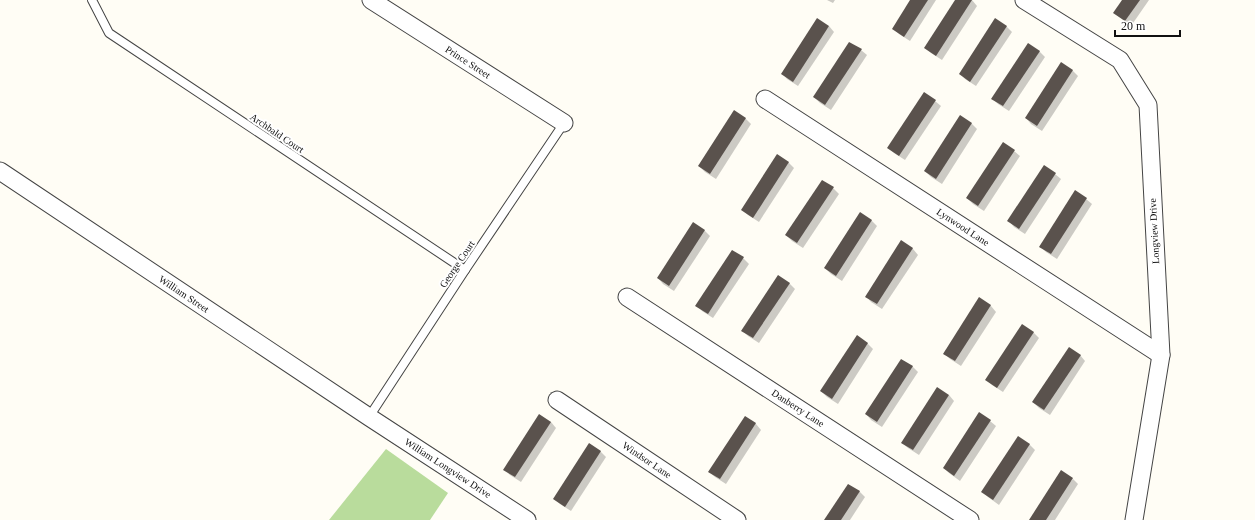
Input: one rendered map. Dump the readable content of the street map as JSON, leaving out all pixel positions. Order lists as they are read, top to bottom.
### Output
{
  "streets": {
    "street": [
      "Prince Street",
      "Lynwood Lane",
      "Longview Drive",
      "William Street",
      "Danberry Lane",
      "Windsor Lane",
      "William Longview Drive"
    ],
    "lane": ["Archbald Court", "George Court"]
  },
  "crossings": [
    ["Prince Street", "George Court"],
    ["Archbald Court", "George Court"],
    ["Lynwood Lane", "Longview Drive"],
    ["George Court", "William Street"],
    ["George Court", "William Longview Drive"],
    ["William Street", "William Longview Drive"]
  ],
  "scale_bar": "20 m"
}
